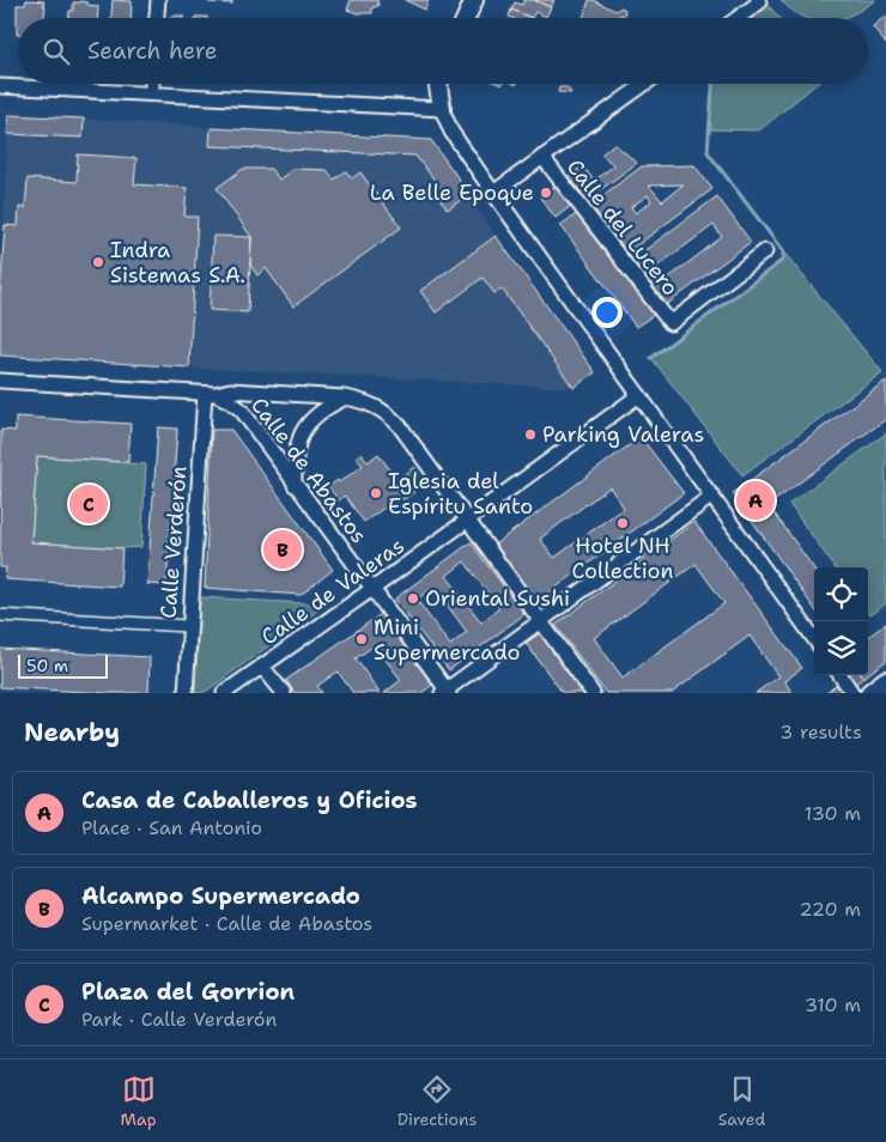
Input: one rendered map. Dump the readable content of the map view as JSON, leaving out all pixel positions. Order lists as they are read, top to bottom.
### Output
{
  "streets": {
    "street": [
      "Calle del Lucero",
      "Calle de Abastos",
      "Calle Verderón",
      "Calle de Valeras"
    ]
  },
  "crossings": [
    ["Calle de Abastos", "Calle Verderón"],
    ["Calle de Abastos", "Calle de Valeras"]
  ],
  "places": [
    "La Belle Epoque",
    "Indra Sistemas S.A.",
    "Parking Valeras",
    "Iglesia del Espíritu Santo",
    "Hotel NH Collection",
    "Oriental Sushi",
    "Mini Supermercado"
  ],
  "scale_bar": "50 m",
  "page": {
    "search": "Search here",
    "pins": ["A", "C", "B"],
    "scale": "50 m",
    "heading": ["Nearby", "3 results"],
    "list": [
      {
        "mark": "A",
        "name": "Casa de Caballeros y Oficios",
        "note": "Place · San Antonio",
        "value": "130 m"
      },
      {
        "mark": "B",
        "name": "Alcampo Supermercado",
        "note": "Supermarket · Calle de Abastos",
        "value": "220 m"
      },
      {
        "mark": "C",
        "name": "Plaza del Gorrion",
        "note": "Park · Calle Verderón",
        "value": "310 m"
      }
    ],
    "nav": ["Map", "Directions", "Saved"]
  }
}
